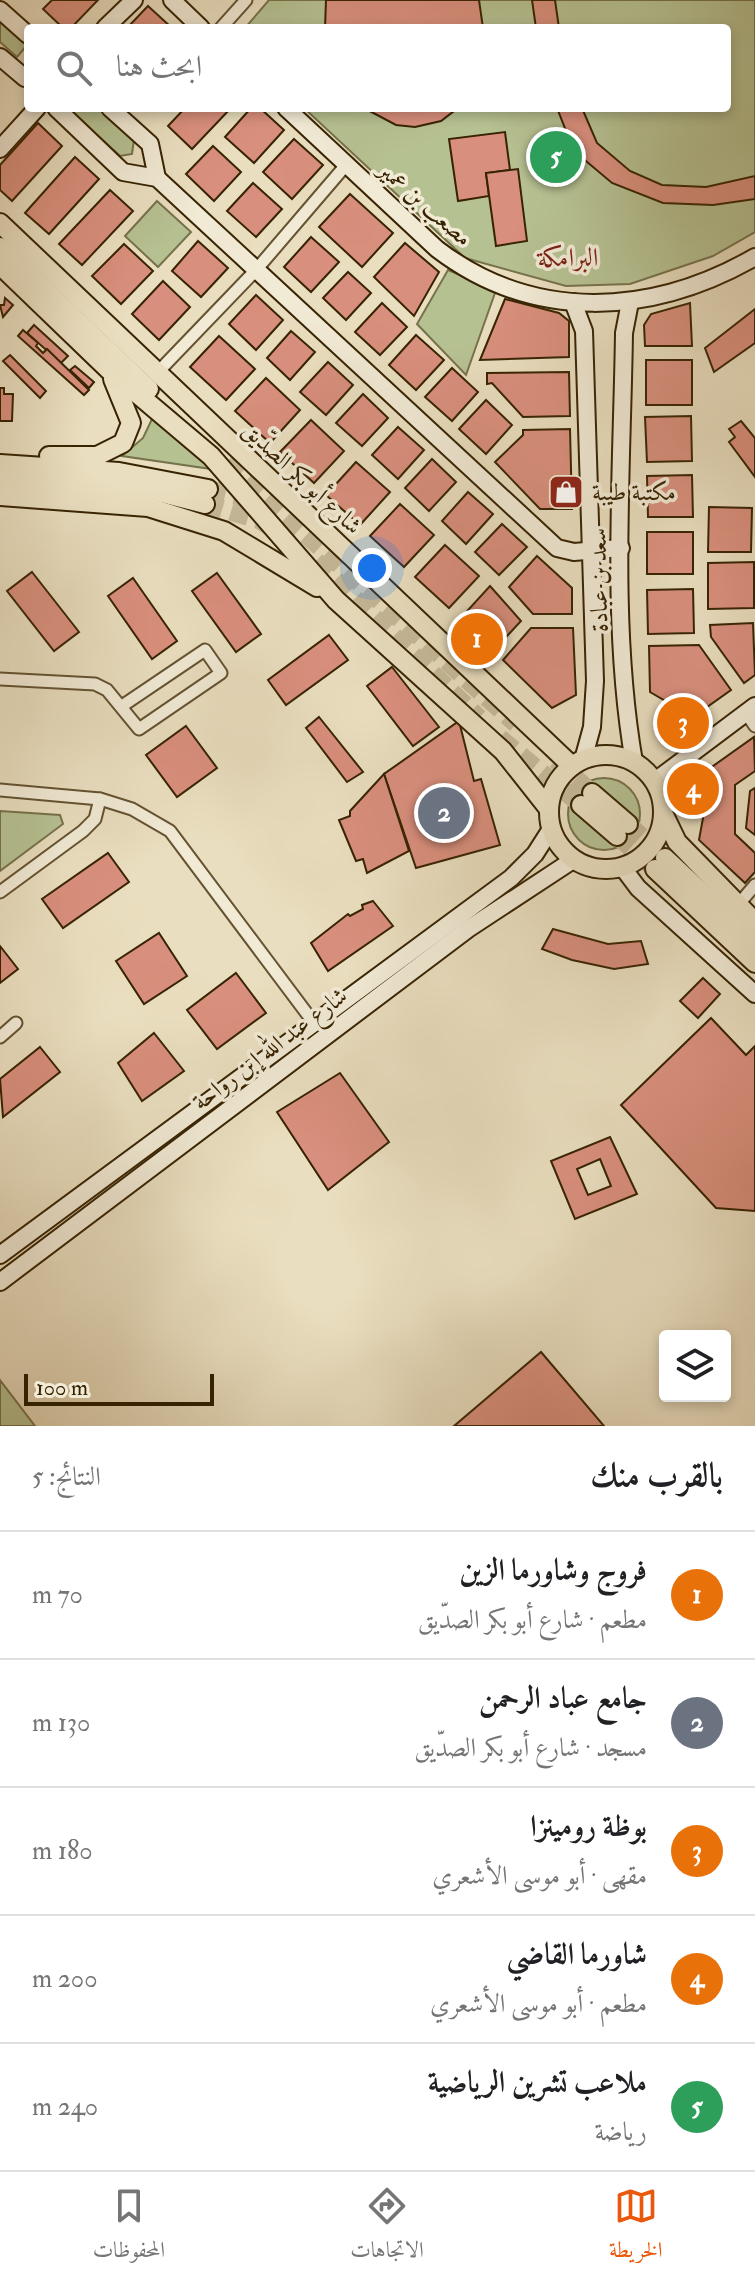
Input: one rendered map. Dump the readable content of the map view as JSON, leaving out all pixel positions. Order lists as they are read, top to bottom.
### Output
{
  "streets": {
    "main road": ["شارع أبو بكر الصدّيق"],
    "street": ["مصعب بن عمير", "سعد بن عبادة", "شارع عبد الله إبن رواحة"]
  },
  "crossings": [
    ["مصعب بن عمير", "سعد بن عبادة"],
    ["شارع أبو بكر الصدّيق", "سعد بن عبادة"],
    ["شارع أبو بكر الصدّيق", "شارع عبد الله إبن رواحة"],
    ["سعد بن عبادة", "شارع عبد الله إبن رواحة"]
  ],
  "districts": ["البرامكة"],
  "places": {
    "shop": ["مكتبة طيبة"]
  },
  "scale_bar": "100 m",
  "page": {
    "search": "ابحث هنا",
    "pins": [
      "5",
      "1",
      "3",
      "4",
      "2"
    ],
    "scale": "100 m",
    "heading": ["بالقرب منك", "النتائج: 5"],
    "list": [
      {
        "mark": "1",
        "name": "فروج وشاورما الزين",
        "note": "مطعم · شارع أبو بكر الصدّيق",
        "value": "70 m"
      },
      {
        "mark": "2",
        "name": "جامع عباد الرحمن",
        "note": "مسجد · شارع أبو بكر الصدّيق",
        "value": "130 m"
      },
      {
        "mark": "3",
        "name": "بوظة رومينزا",
        "note": "مقهى · أبو موسى الأشعري",
        "value": "180 m"
      },
      {
        "mark": "4",
        "name": "شاورما القاضي",
        "note": "مطعم · أبو موسى الأشعري",
        "value": "200 m"
      },
      {
        "mark": "5",
        "name": "ملاعب تشرين الرياضية",
        "note": "رياضة",
        "value": "240 m"
      }
    ],
    "nav": ["الخريطة", "الاتجاهات", "المحفوظات"]
  }
}
